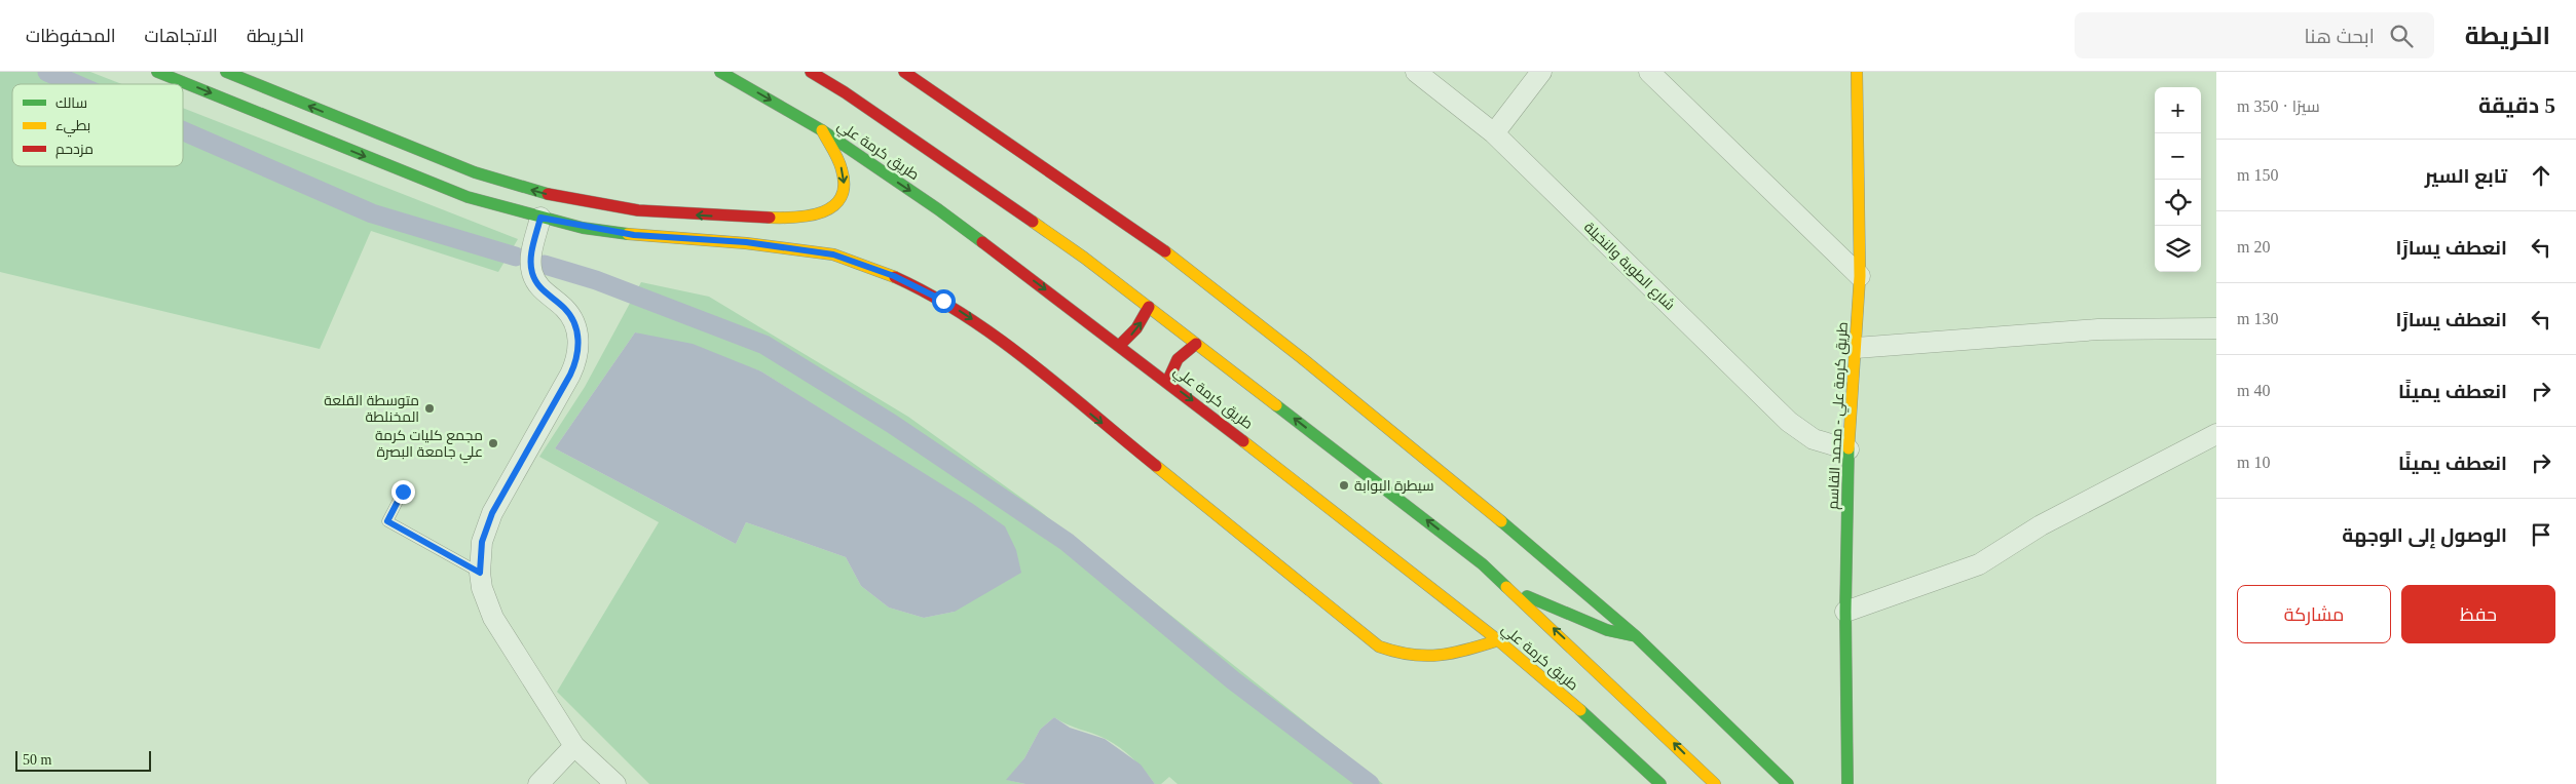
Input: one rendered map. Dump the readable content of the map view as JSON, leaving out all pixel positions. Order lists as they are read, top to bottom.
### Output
{
  "streets": {
    "main road": ["طريق كرمة علي", "طريق كرمة علي - محمد القاسم"],
    "street": ["شارع الطوبة والنخيلة"]
  },
  "crossings": [
    ["شارع الطوبة والنخيلة", "طريق كرمة علي - محمد القاسم"]
  ],
  "places": ["متوسطة القلعة المخنلطة", "مجمع كليات كرمة علي جامعة البصرة", "سيطرة البوابة"],
  "legend": ["سالك", "بطيء", "مزدحم"],
  "scale_bar": "50 m",
  "page": {
    "header": "الخريطة",
    "search": "ابحث هنا",
    "nav": ["الخريطة", "الاتجاهات", "المحفوظات"],
    "heading": ["5 دقيقة", "سيرًا · 350 m"],
    "map_buttons": ["+", "−"],
    "list": [
      ["تابع السير", "150 m"],
      ["انعطف يسارًا", "20 m"],
      ["انعطف يسارًا", "130 m"],
      ["انعطف يمينًا", "40 m"],
      ["انعطف يمينًا", "10 m"],
      "الوصول إلى الوجهة"
    ],
    "buttons": ["حفظ", "مشاركة"],
    "scale": "50 m"
  }
}
